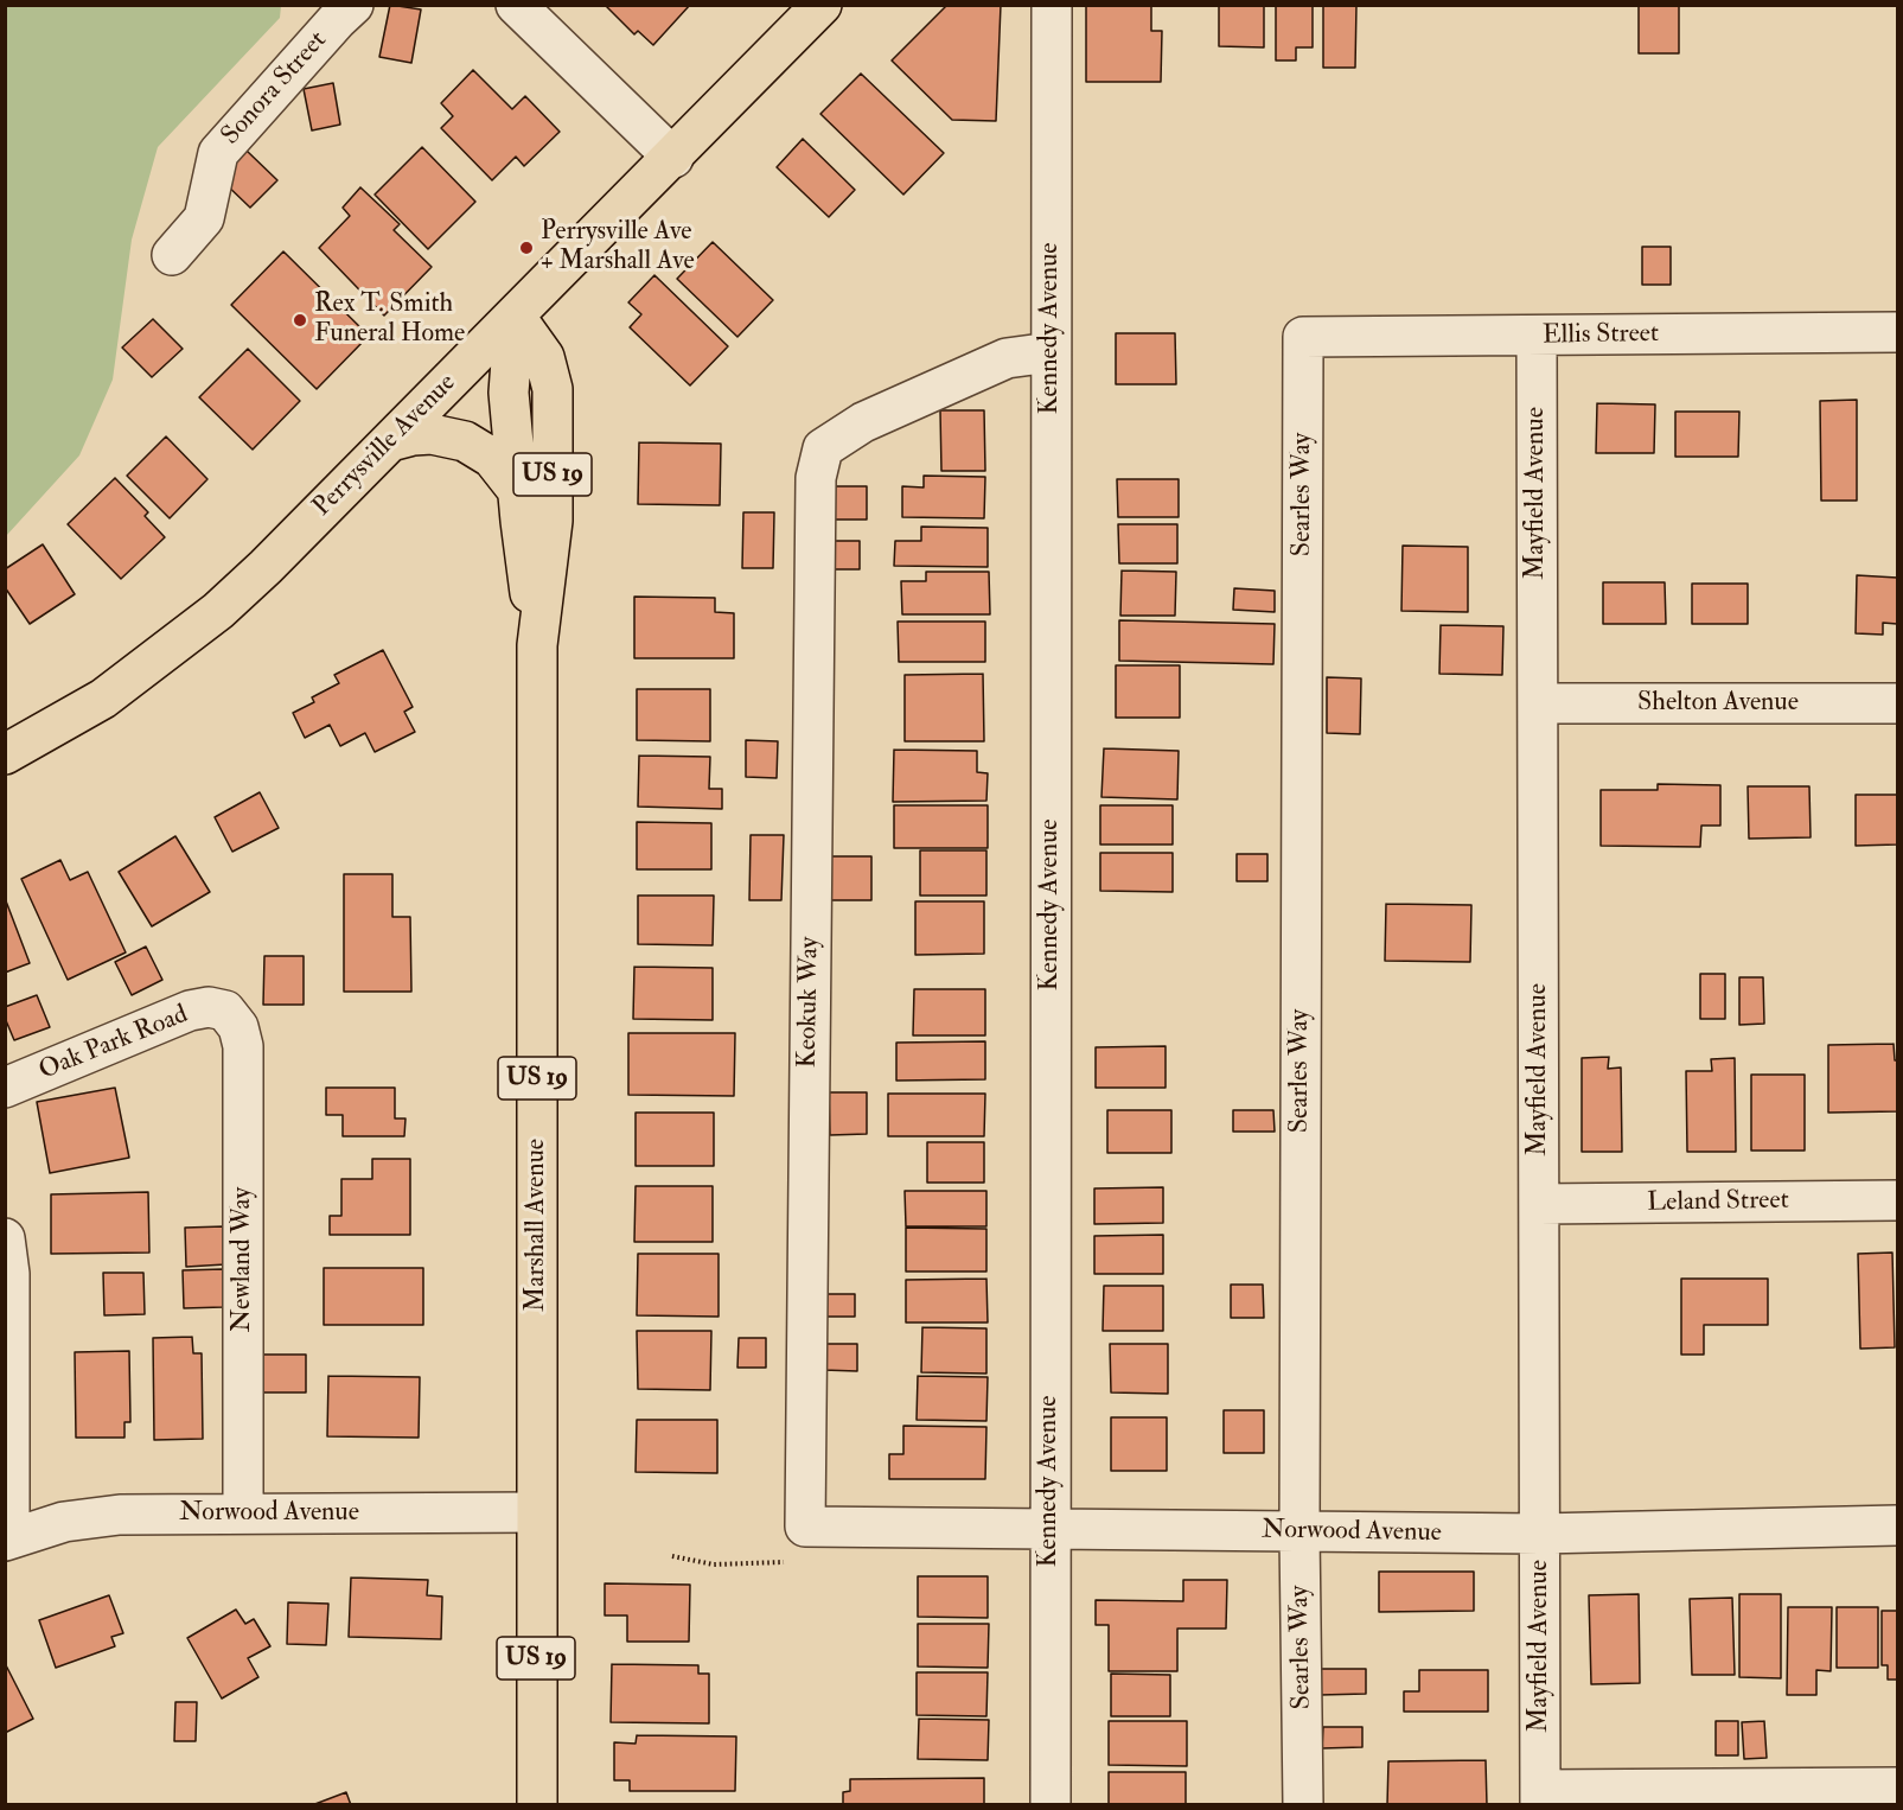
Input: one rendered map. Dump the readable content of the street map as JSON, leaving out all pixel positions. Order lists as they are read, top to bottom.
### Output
{
  "streets": {
    "main road": ["Perrysville Avenue", "US 19", "Marshall Avenue"],
    "street": [
      "Sonora Street",
      "Kennedy Avenue",
      "Ellis Street",
      "Mayfield Avenue",
      "Searles Way",
      "Shelton Avenue",
      "Keokuk Way",
      "Oak Park Road",
      "Leland Street",
      "Newland Way",
      "Norwood Avenue"
    ]
  },
  "crossings": [
    ["Kennedy Avenue", "Keokuk Way"],
    ["Kennedy Avenue", "Norwood Avenue"],
    ["Ellis Street", "Mayfield Avenue"],
    ["Ellis Street", "Searles Way"],
    ["Perrysville Avenue", "Marshall Avenue"],
    ["Mayfield Avenue", "Shelton Avenue"],
    ["Mayfield Avenue", "Leland Street"],
    ["Mayfield Avenue", "Norwood Avenue"],
    ["Searles Way", "Norwood Avenue"],
    ["Keokuk Way", "Norwood Avenue"],
    ["Oak Park Road", "Newland Way"],
    ["Marshall Avenue", "Norwood Avenue"],
    ["Newland Way", "Norwood Avenue"]
  ],
  "places": ["Perrysville Ave + Marshall Ave", "Rex T. Smith Funeral Home"]
}
